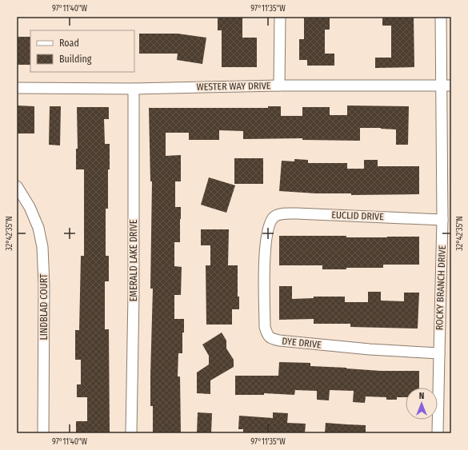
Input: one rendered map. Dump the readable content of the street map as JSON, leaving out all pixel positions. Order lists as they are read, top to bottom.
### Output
{
  "streets": {
    "street": [
      "WESTER WAY DRIVE",
      "EUCLID DRIVE",
      "EMERALD LAKE DRIVE",
      "ROCKY BRANCH DRIVE",
      "LINDBLAD COURT",
      "DYE DRIVE"
    ]
  },
  "crossings": [
    ["WESTER WAY DRIVE", "EMERALD LAKE DRIVE"],
    ["WESTER WAY DRIVE", "ROCKY BRANCH DRIVE"],
    ["EUCLID DRIVE", "ROCKY BRANCH DRIVE"],
    ["EUCLID DRIVE", "DYE DRIVE"],
    ["ROCKY BRANCH DRIVE", "DYE DRIVE"]
  ],
  "legend": ["Road", "Building"],
  "north": "top",
  "coordinates": ["97°11'40\"W", "97°11'35\"W", "32°42'35\"N"]
}
